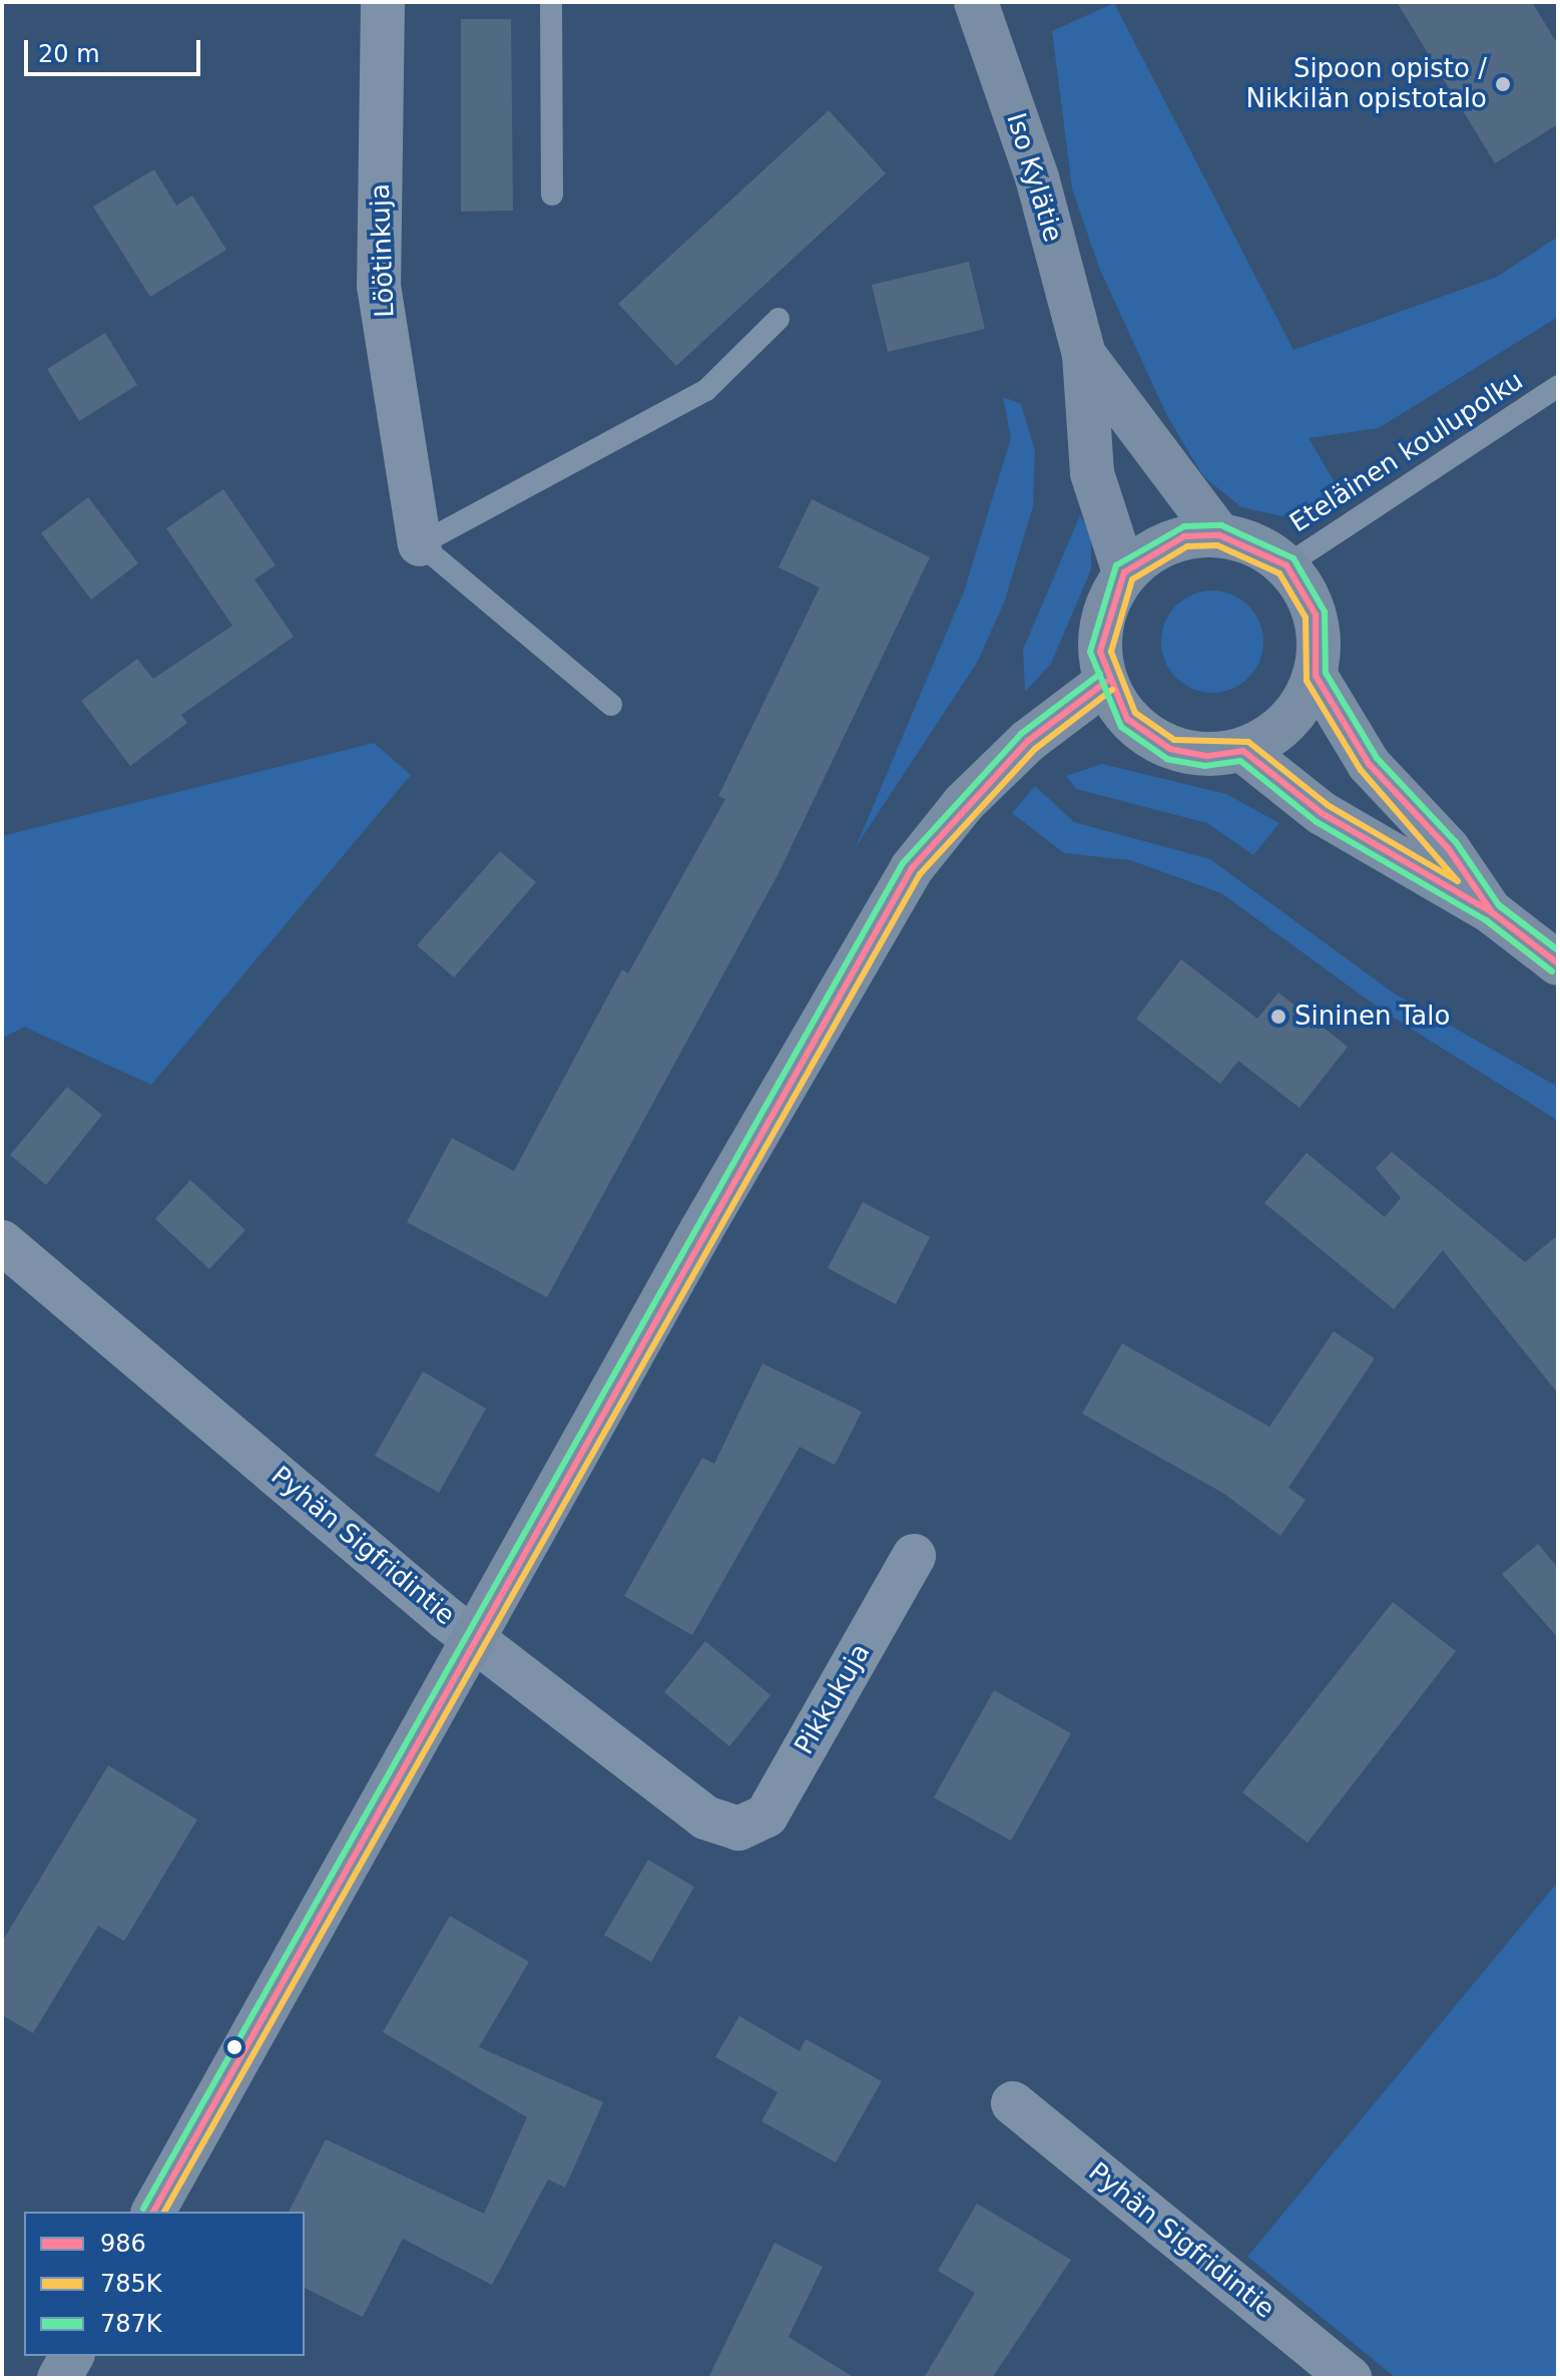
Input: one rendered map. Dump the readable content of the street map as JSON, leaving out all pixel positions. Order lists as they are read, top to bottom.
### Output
{
  "streets": {
    "street": [
      "Iso Kylätie",
      "Löötinkuja",
      "Pyhän Sigfridintie",
      "Pikkukuja"
    ],
    "lane": ["Eteläinen koulupolku"]
  },
  "crossings": [
    ["Iso Kylätie", "Eteläinen koulupolku"],
    ["Pyhän Sigfridintie", "Pikkukuja"]
  ],
  "places": ["Sipoon opisto / Nikkilän opistotalo", "Sininen Talo"],
  "lines": ["transit line 787K", "transit line 986", "transit line 785K"],
  "legend": ["986", "785K", "787K"],
  "scale_bar": "20 m"
}
